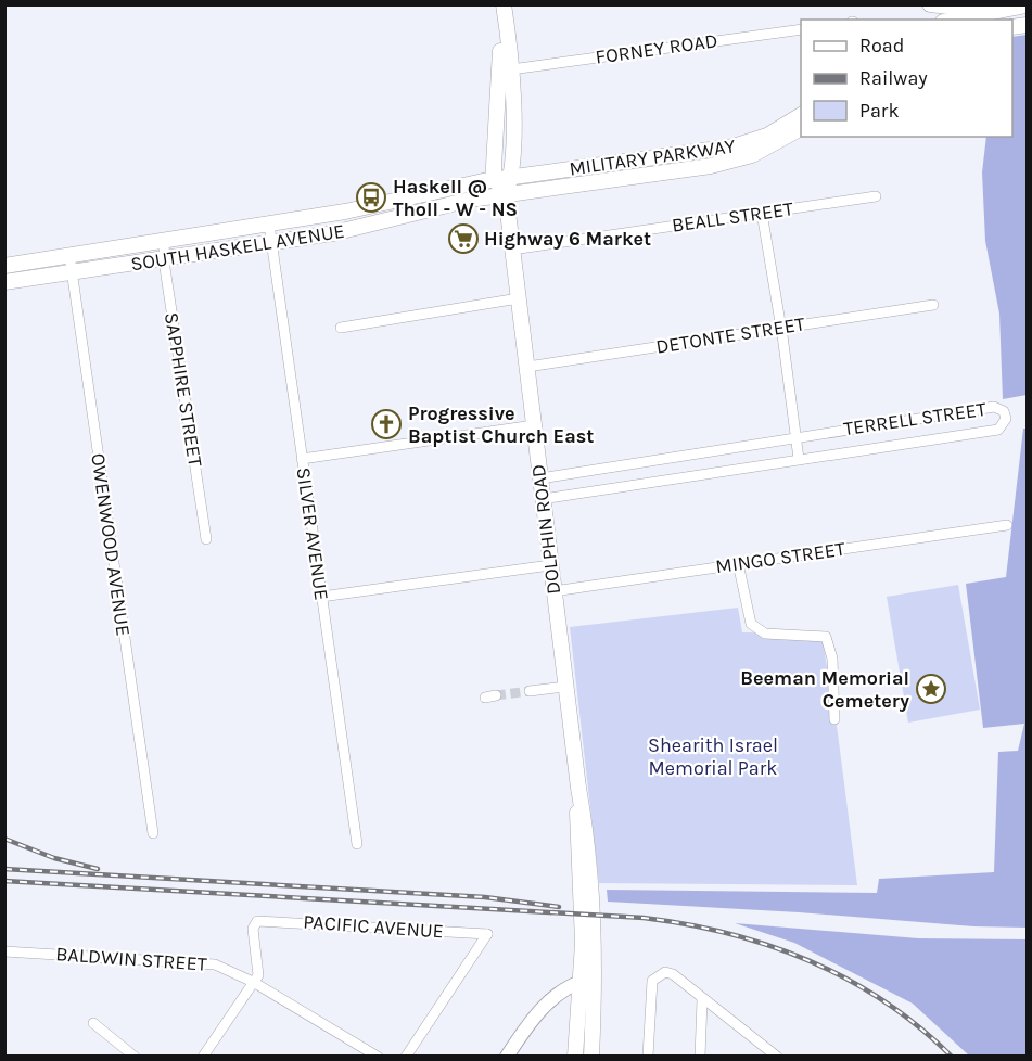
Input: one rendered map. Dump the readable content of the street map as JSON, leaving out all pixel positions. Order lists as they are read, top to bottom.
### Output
{
  "streets": {
    "main road": ["MILITARY PARKWAY", "SOUTH HASKELL AVENUE", "DOLPHIN ROAD"],
    "street": [
      "FORNEY ROAD",
      "BEALL STREET",
      "DETONTE STREET",
      "SAPPHIRE STREET",
      "TERRELL STREET",
      "SILVER AVENUE",
      "OWENWOOD AVENUE",
      "MINGO STREET",
      "PACIFIC AVENUE",
      "BALDWIN STREET"
    ]
  },
  "crossings": [
    ["FORNEY ROAD", "DOLPHIN ROAD"],
    ["MILITARY PARKWAY", "SOUTH HASKELL AVENUE"],
    ["MILITARY PARKWAY", "DOLPHIN ROAD"],
    ["BEALL STREET", "DOLPHIN ROAD"],
    ["SOUTH HASKELL AVENUE", "SAPPHIRE STREET"],
    ["SOUTH HASKELL AVENUE", "DOLPHIN ROAD"],
    ["SOUTH HASKELL AVENUE", "SILVER AVENUE"],
    ["SOUTH HASKELL AVENUE", "OWENWOOD AVENUE"],
    ["DETONTE STREET", "DOLPHIN ROAD"],
    ["TERRELL STREET", "DOLPHIN ROAD"],
    ["DOLPHIN ROAD", "MINGO STREET"],
    ["PACIFIC AVENUE", "BALDWIN STREET"]
  ],
  "parks": ["Shearith Israel Memorial Park"],
  "places": {
    "bus stop": ["Haskell @ Tholl - W - NS"],
    "supermarket": ["Highway 6 Market"],
    "church": ["Progressive Baptist Church East"],
    "place": ["Beeman Memorial Cemetery"]
  },
  "legend": ["Road", "Railway", "Park"]
}
